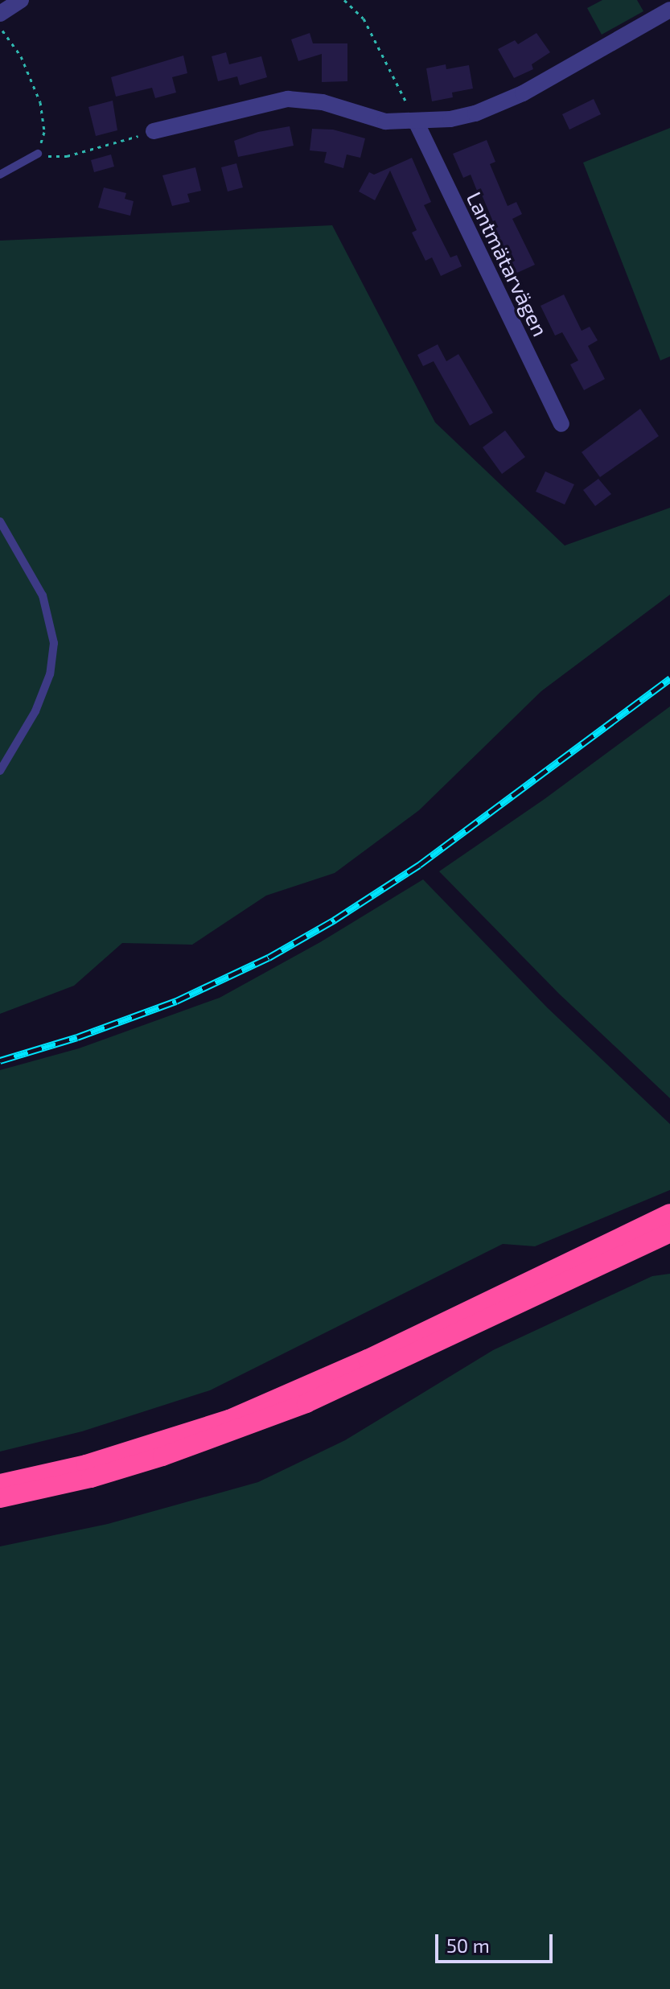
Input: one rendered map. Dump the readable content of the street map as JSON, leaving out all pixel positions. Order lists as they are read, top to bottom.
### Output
{
  "streets": {
    "street": ["Lantmätarvägen"]
  },
  "scale_bar": "50 m"
}
